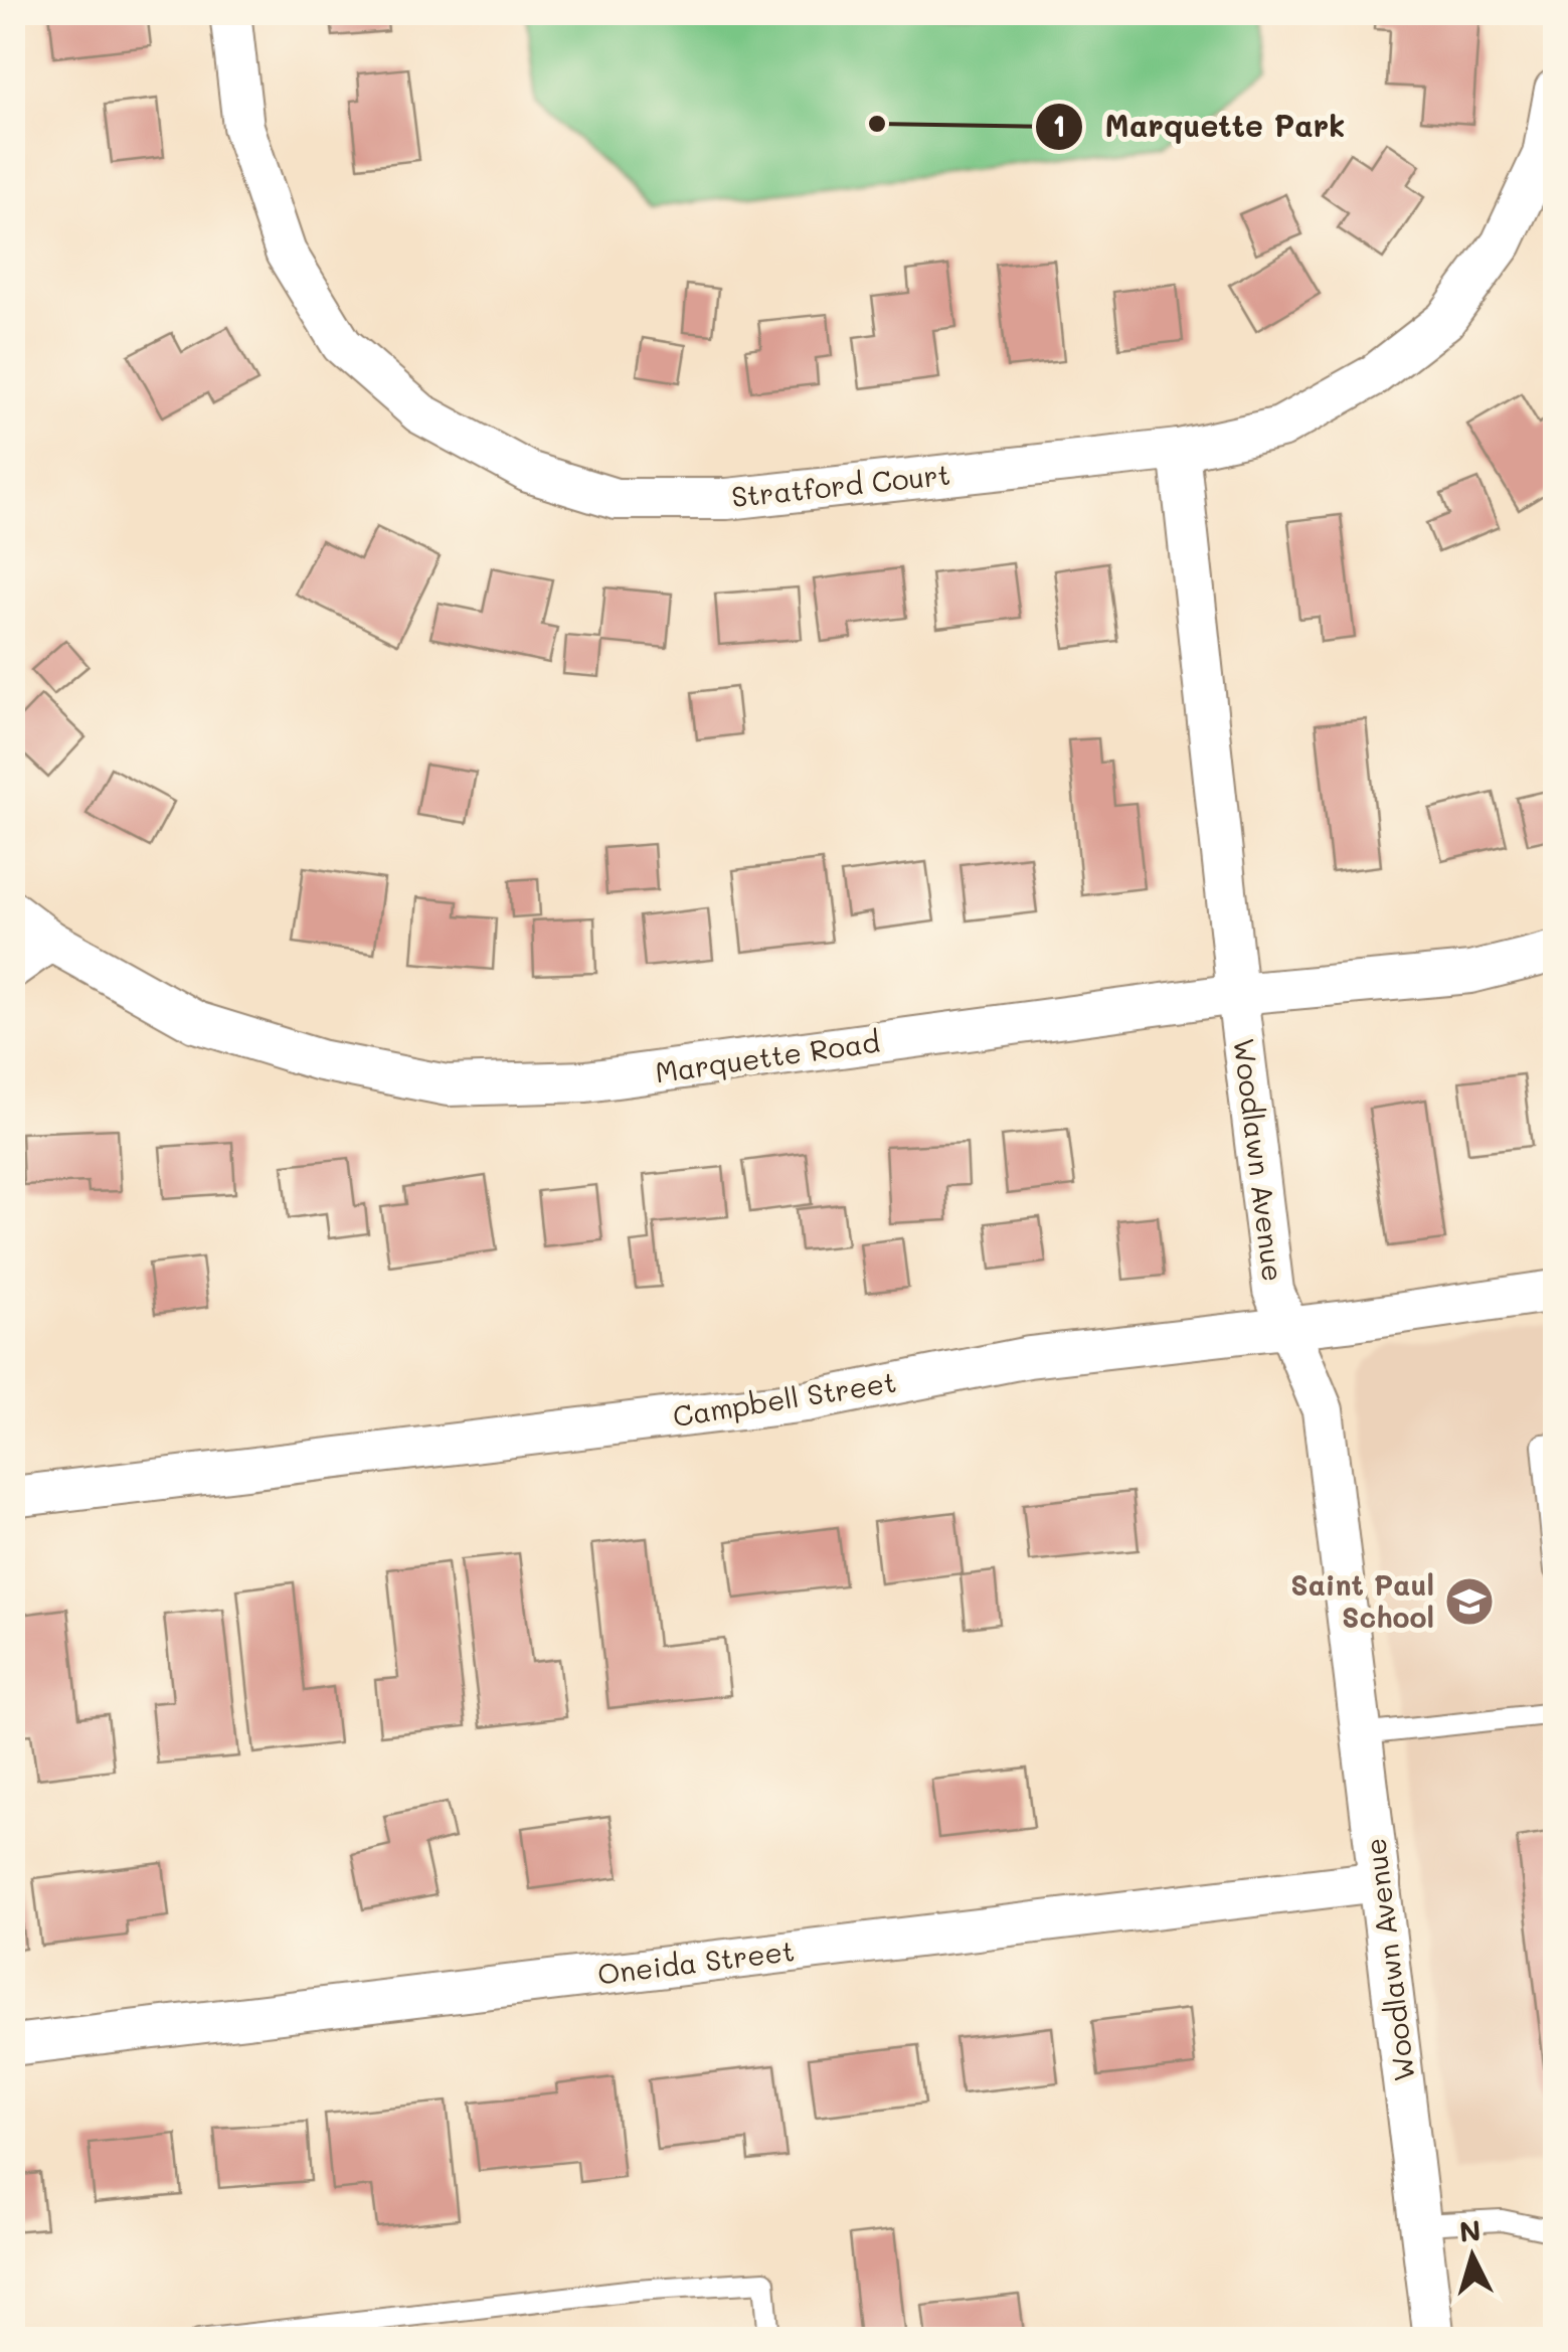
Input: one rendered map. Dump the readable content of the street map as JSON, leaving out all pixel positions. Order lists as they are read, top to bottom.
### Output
{
  "streets": {
    "street": [
      "Stratford Court",
      "Marquette Road",
      "Woodlawn Avenue",
      "Campbell Street",
      "Oneida Street"
    ]
  },
  "crossings": [
    ["Stratford Court", "Woodlawn Avenue"],
    ["Marquette Road", "Woodlawn Avenue"],
    ["Woodlawn Avenue", "Campbell Street"],
    ["Woodlawn Avenue", "Oneida Street"]
  ],
  "places": {
    "other": ["Marquette Park"],
    "school or university": ["Saint Paul School"]
  },
  "north": "top"
}
